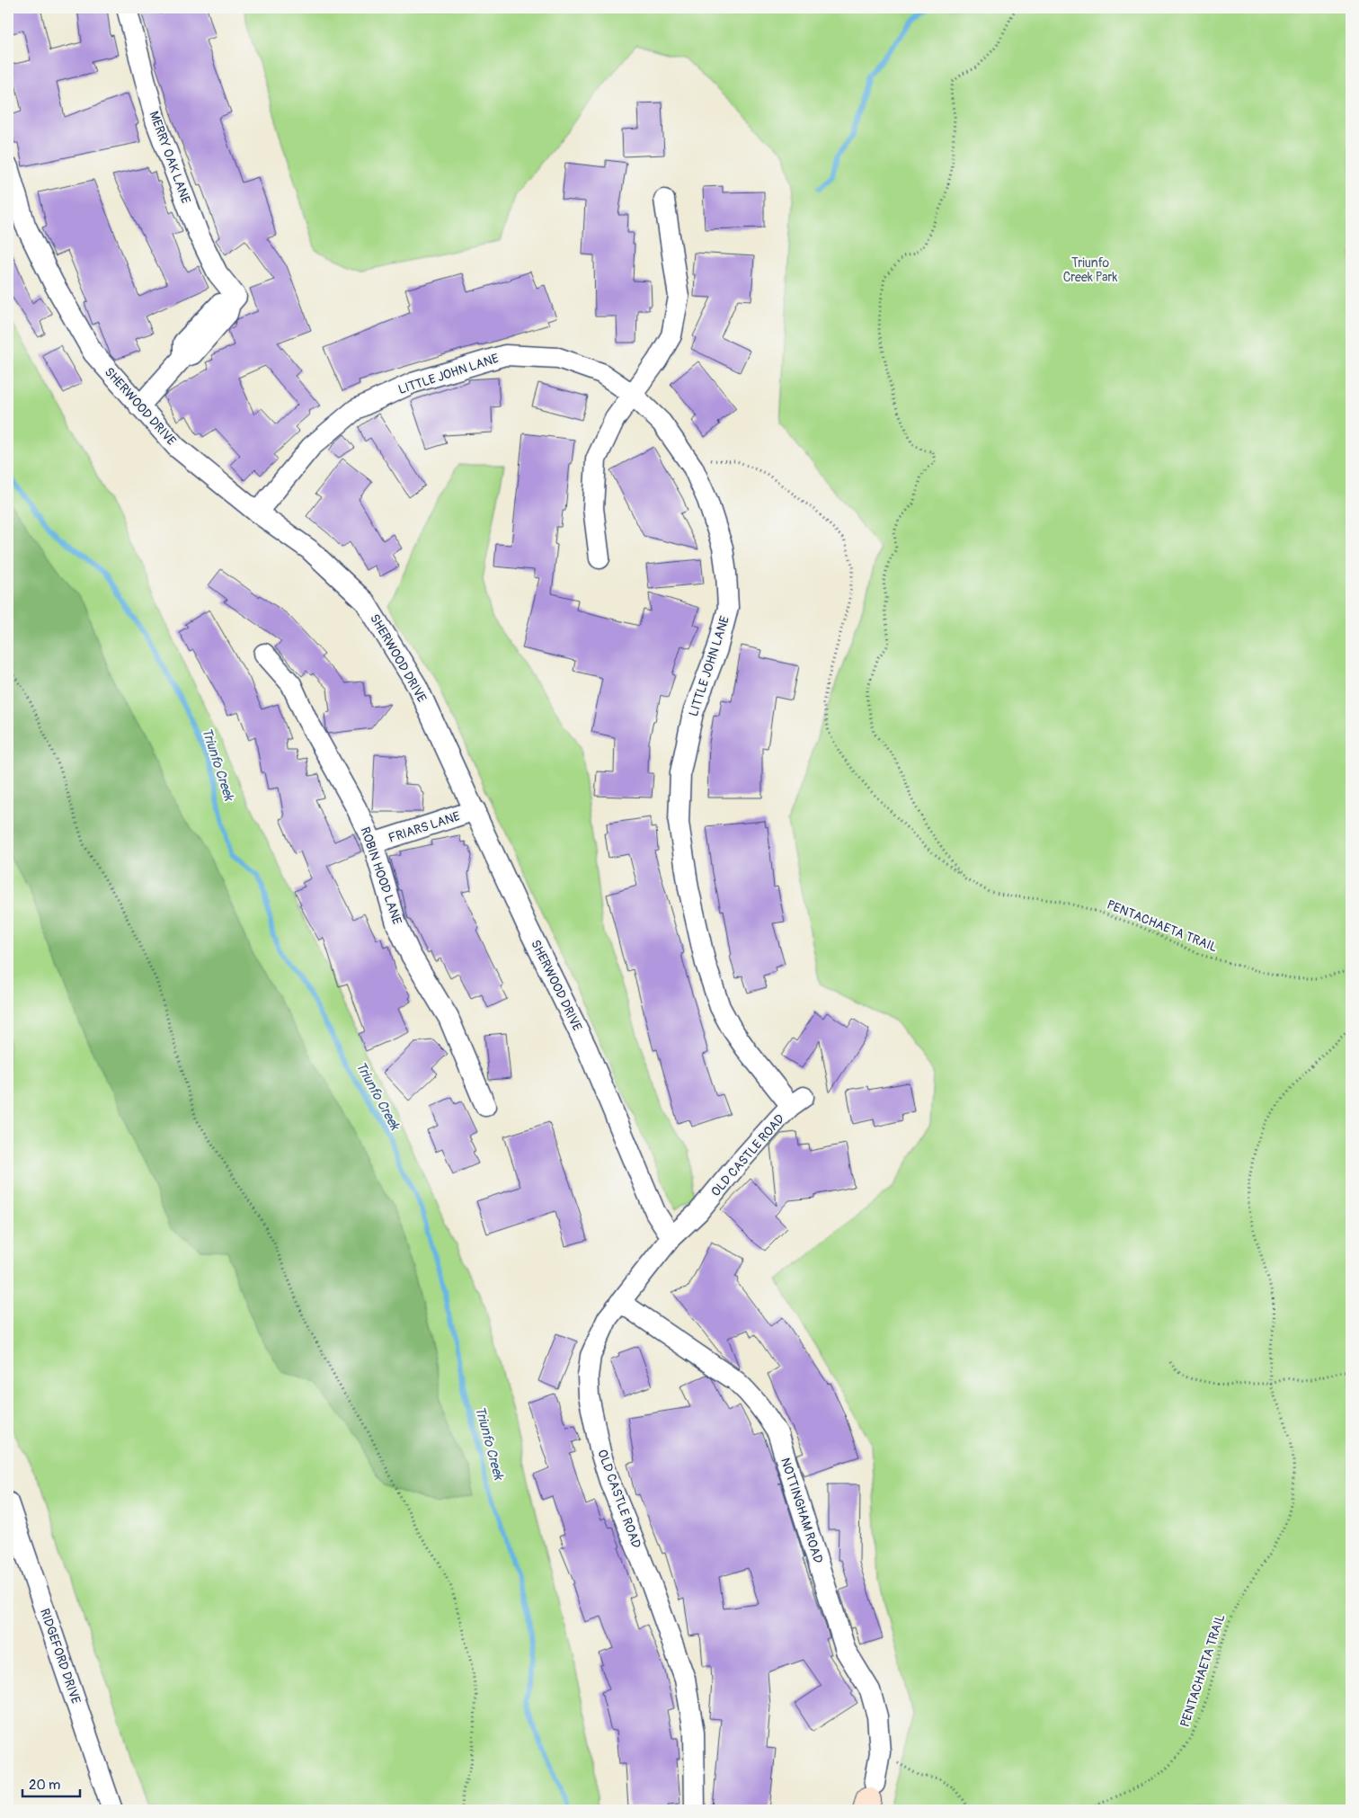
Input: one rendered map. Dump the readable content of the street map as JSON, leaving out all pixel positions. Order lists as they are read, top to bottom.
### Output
{
  "streets": {
    "street": [
      "MERRY OAK LANE",
      "LITTLE JOHN LANE",
      "SHERWOOD DRIVE",
      "FRIARS LANE",
      "ROBIN HOOD LANE",
      "OLD CASTLE ROAD",
      "NOTTINGHAM ROAD",
      "RIDGEFORD DRIVE"
    ],
    "path": ["PENTACHAETA TRAIL"]
  },
  "crossings": [
    ["MERRY OAK LANE", "SHERWOOD DRIVE"],
    ["LITTLE JOHN LANE", "SHERWOOD DRIVE"],
    ["LITTLE JOHN LANE", "OLD CASTLE ROAD"],
    ["SHERWOOD DRIVE", "FRIARS LANE"],
    ["SHERWOOD DRIVE", "OLD CASTLE ROAD"],
    ["FRIARS LANE", "ROBIN HOOD LANE"],
    ["OLD CASTLE ROAD", "NOTTINGHAM ROAD"]
  ],
  "water": ["Triunfo Creek"],
  "parks": ["Triunfo Creek Park"],
  "scale_bar": "20 m"
}
